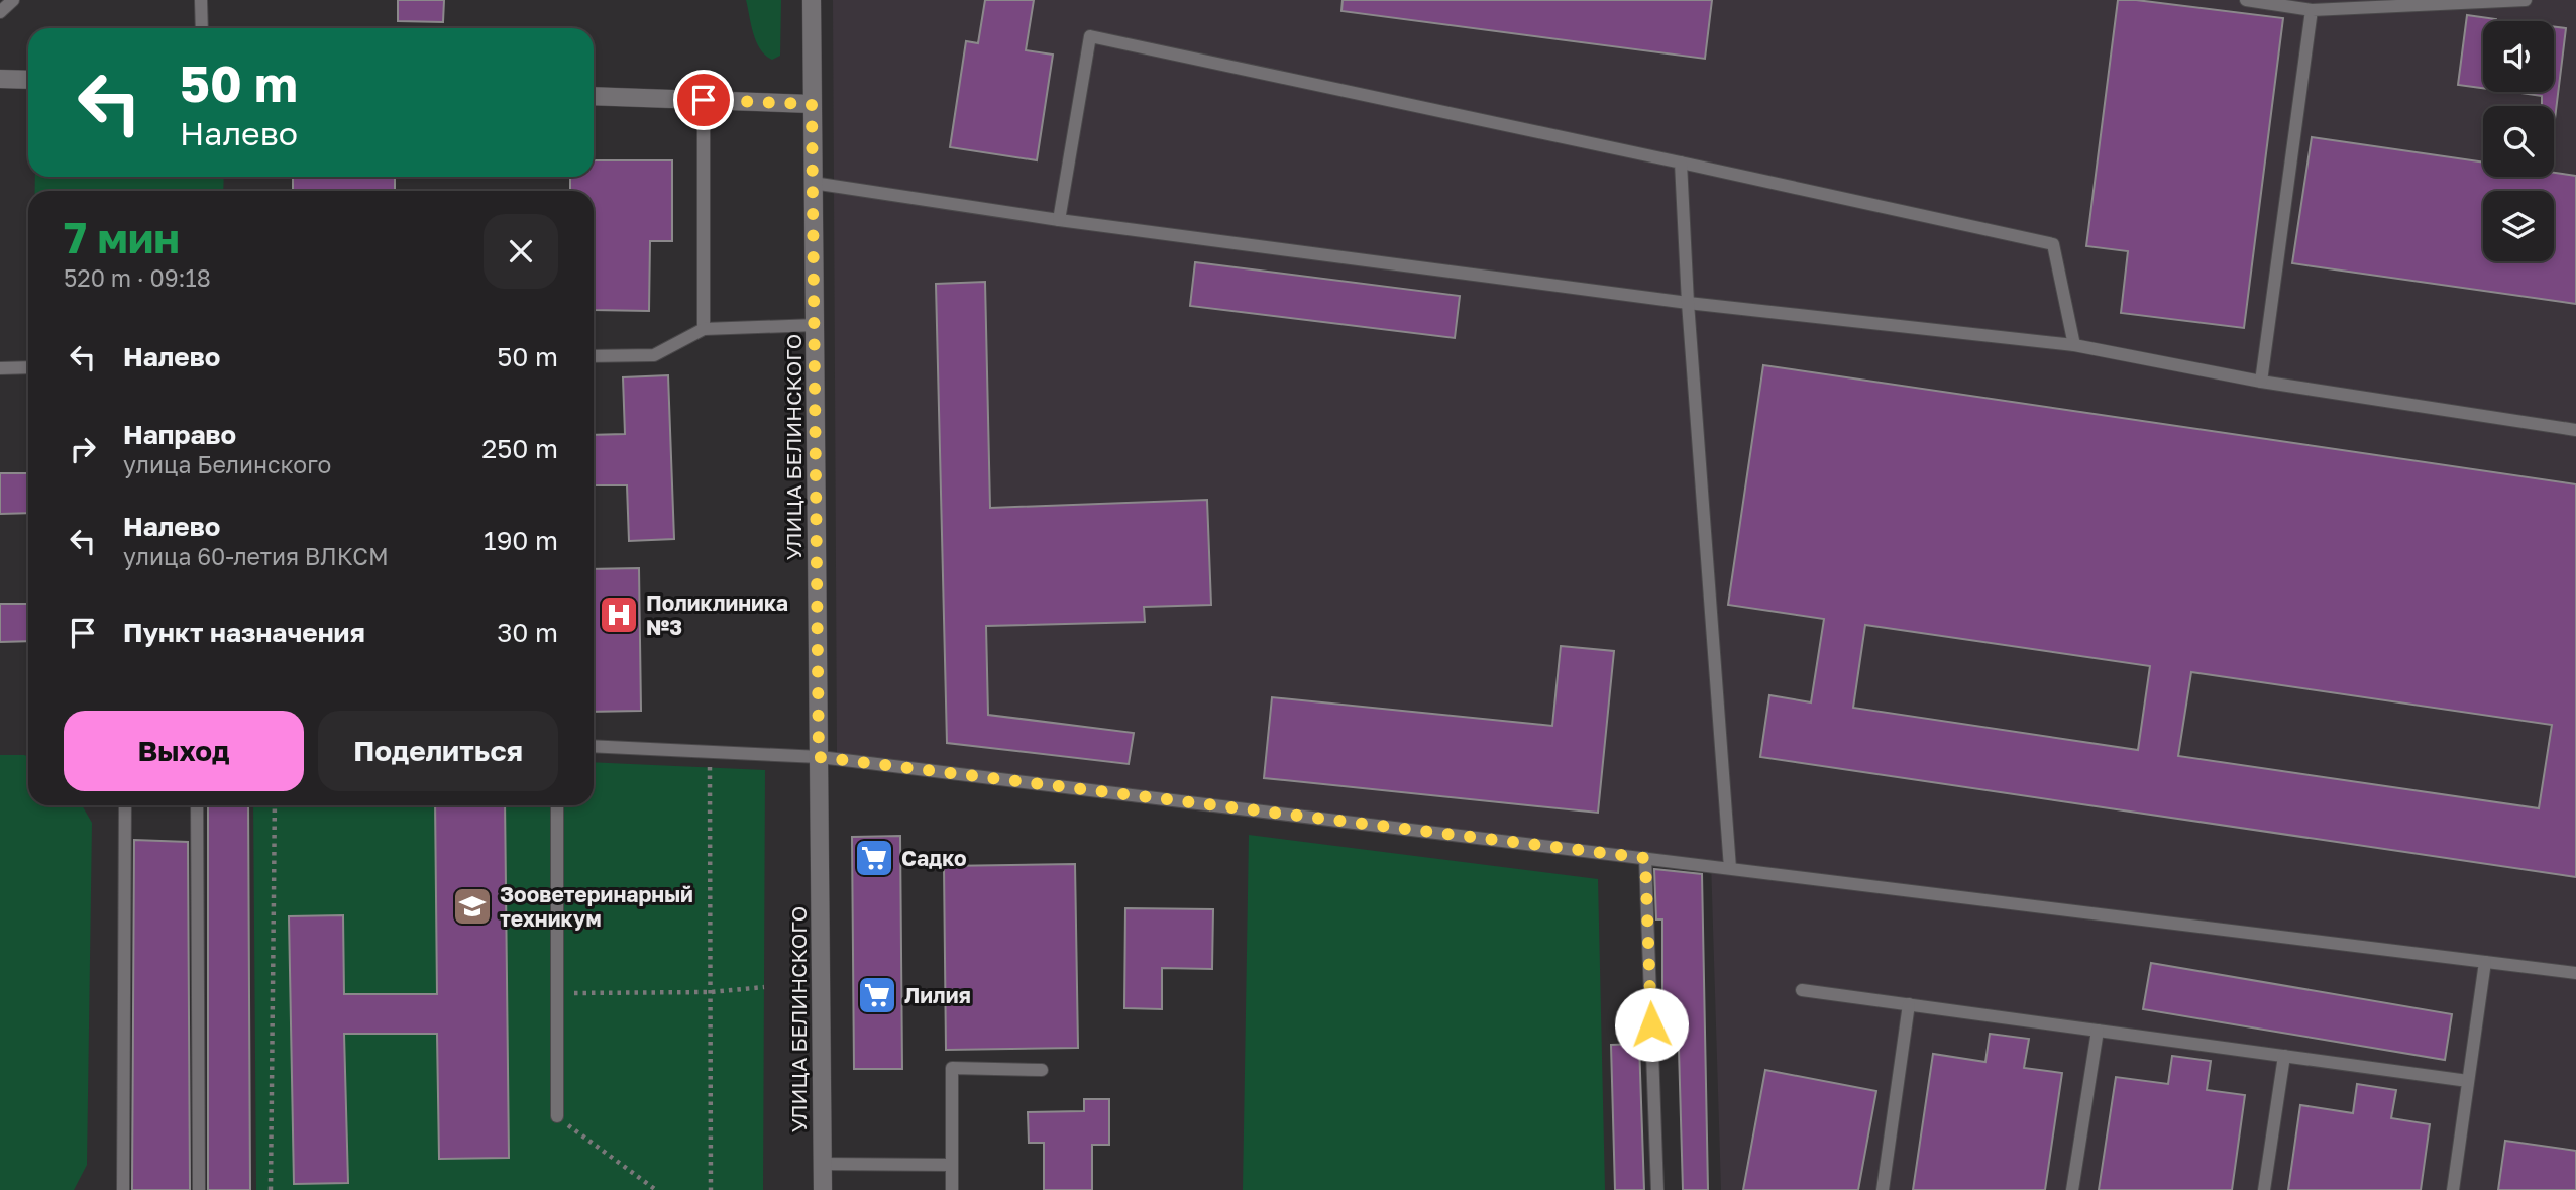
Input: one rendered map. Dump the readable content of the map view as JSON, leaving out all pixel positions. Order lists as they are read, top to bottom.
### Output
{
  "streets": {
    "street": ["УЛИЦА БЕЛИНСКОГО"]
  },
  "places": {
    "hospital": ["Поликлиника №3"],
    "supermarket": ["Садко", "Лилия"],
    "school or university": ["Зооветеринарный техникум"]
  },
  "page": {
    "turn": ["50 m", "Налево"],
    "heading": ["7 мин", "520 m · 09:18"],
    "list": [
      {
        "name": "Налево",
        "value": "50 m"
      },
      {
        "name": "Направо",
        "note": "улица Белинского",
        "value": "250 m"
      },
      {
        "name": "Налево",
        "note": "улица 60-летия ВЛКСМ",
        "value": "190 m"
      },
      {
        "name": "Пункт назначения",
        "value": "30 m"
      }
    ],
    "buttons": ["Выход", "Поделиться"]
  }
}
